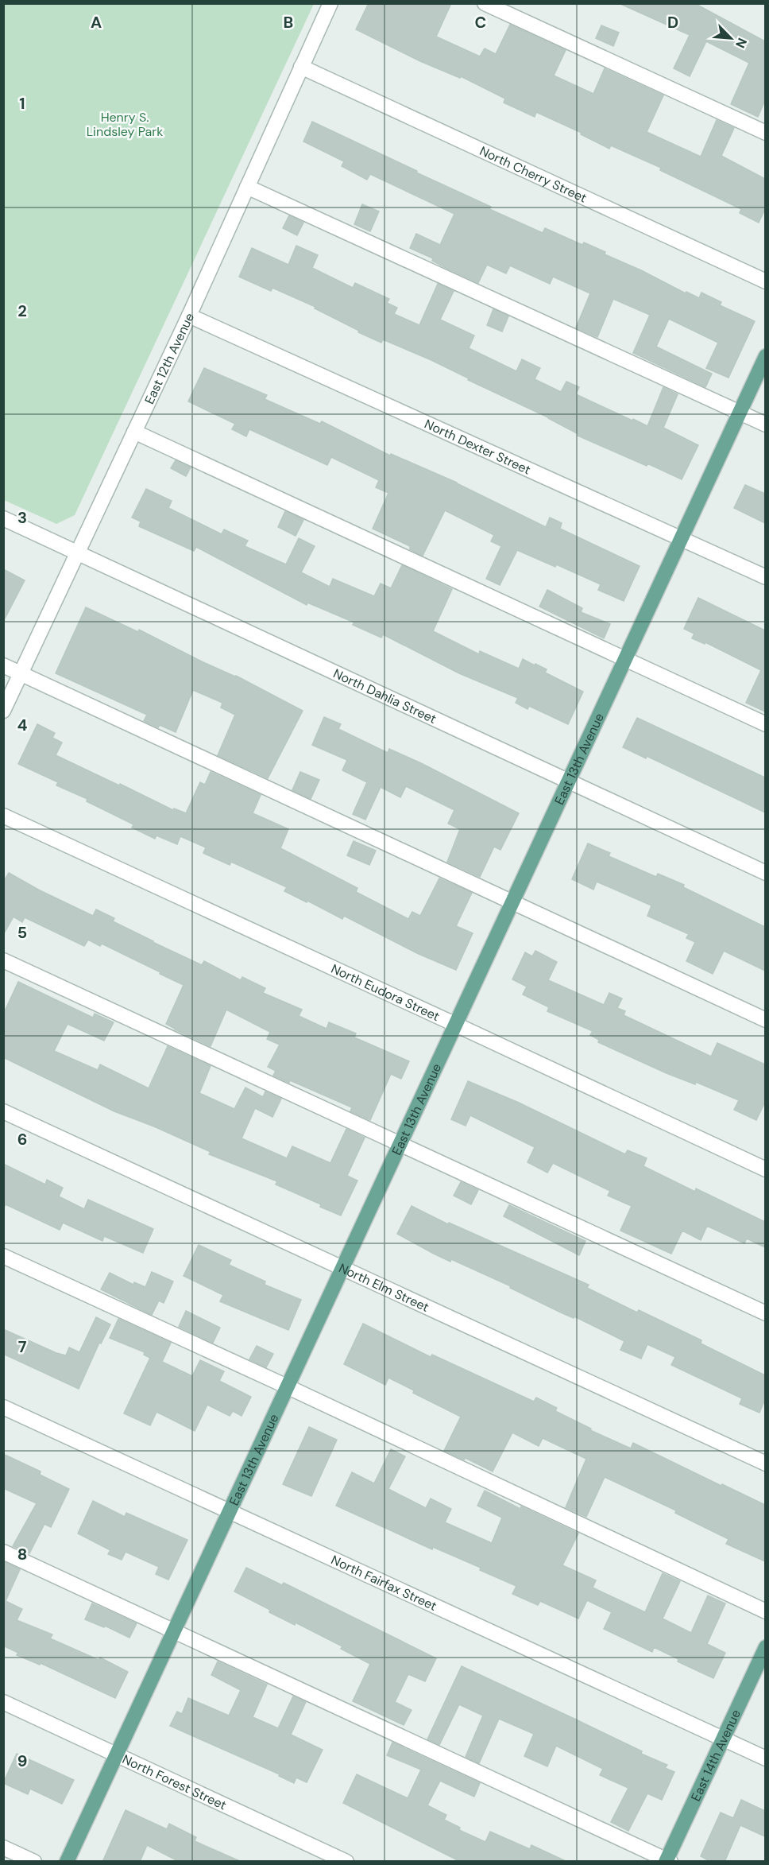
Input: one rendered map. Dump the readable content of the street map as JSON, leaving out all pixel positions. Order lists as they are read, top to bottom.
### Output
{
  "streets": {
    "main road": ["East 13th Avenue", "East 14th Avenue"],
    "street": [
      "North Cherry Street",
      "East 12th Avenue",
      "North Dexter Street",
      "North Dahlia Street",
      "North Eudora Street",
      "North Elm Street",
      "North Fairfax Street",
      "North Forest Street"
    ]
  },
  "crossings": [
    ["North Cherry Street", "East 12th Avenue"],
    ["East 12th Avenue", "North Dexter Street"],
    ["East 12th Avenue", "North Dahlia Street"],
    ["North Dexter Street", "East 13th Avenue"],
    ["North Dahlia Street", "East 13th Avenue"],
    ["East 13th Avenue", "North Eudora Street"],
    ["East 13th Avenue", "North Elm Street"],
    ["East 13th Avenue", "North Fairfax Street"],
    ["East 13th Avenue", "North Forest Street"],
    ["North Fairfax Street", "East 14th Avenue"]
  ],
  "parks": ["Henry S. Lindsley Park"],
  "north": "bottom right",
  "grid": {
    "columns": [
      "A",
      "B",
      "C",
      "D"
    ],
    "rows": [
      "1",
      "2",
      "3",
      "4",
      "5",
      "6",
      "7",
      "8",
      "9"
    ]
  }
}
